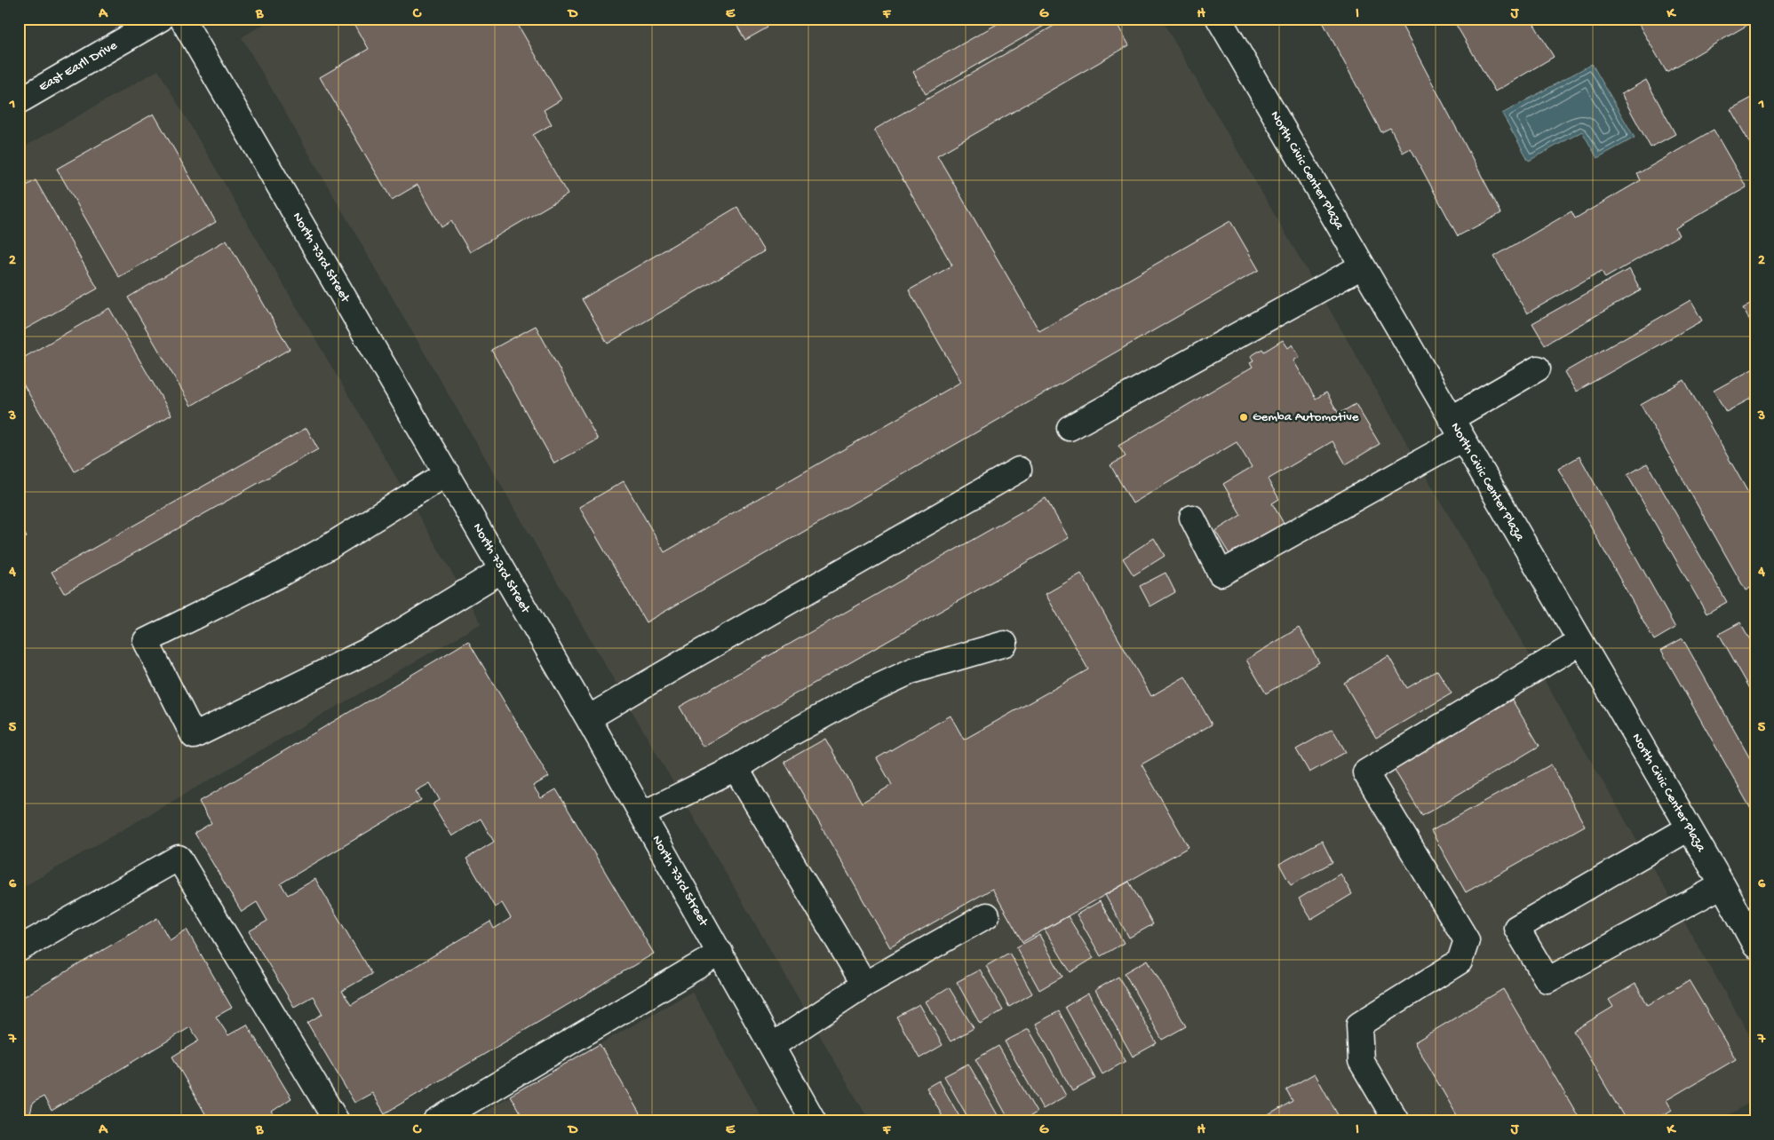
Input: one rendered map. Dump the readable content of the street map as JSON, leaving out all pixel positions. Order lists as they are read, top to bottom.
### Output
{
  "streets": {
    "street": ["East Earll Drive", "North Civic Center Plaza", "North 73rd Street"]
  },
  "places": ["Gemba Automotive"],
  "grid": {
    "columns": [
      "A",
      "B",
      "C",
      "D",
      "E",
      "F",
      "G",
      "H",
      "I",
      "J",
      "K"
    ],
    "rows": [
      "1",
      "2",
      "3",
      "4",
      "5",
      "6",
      "7"
    ]
  }
}
